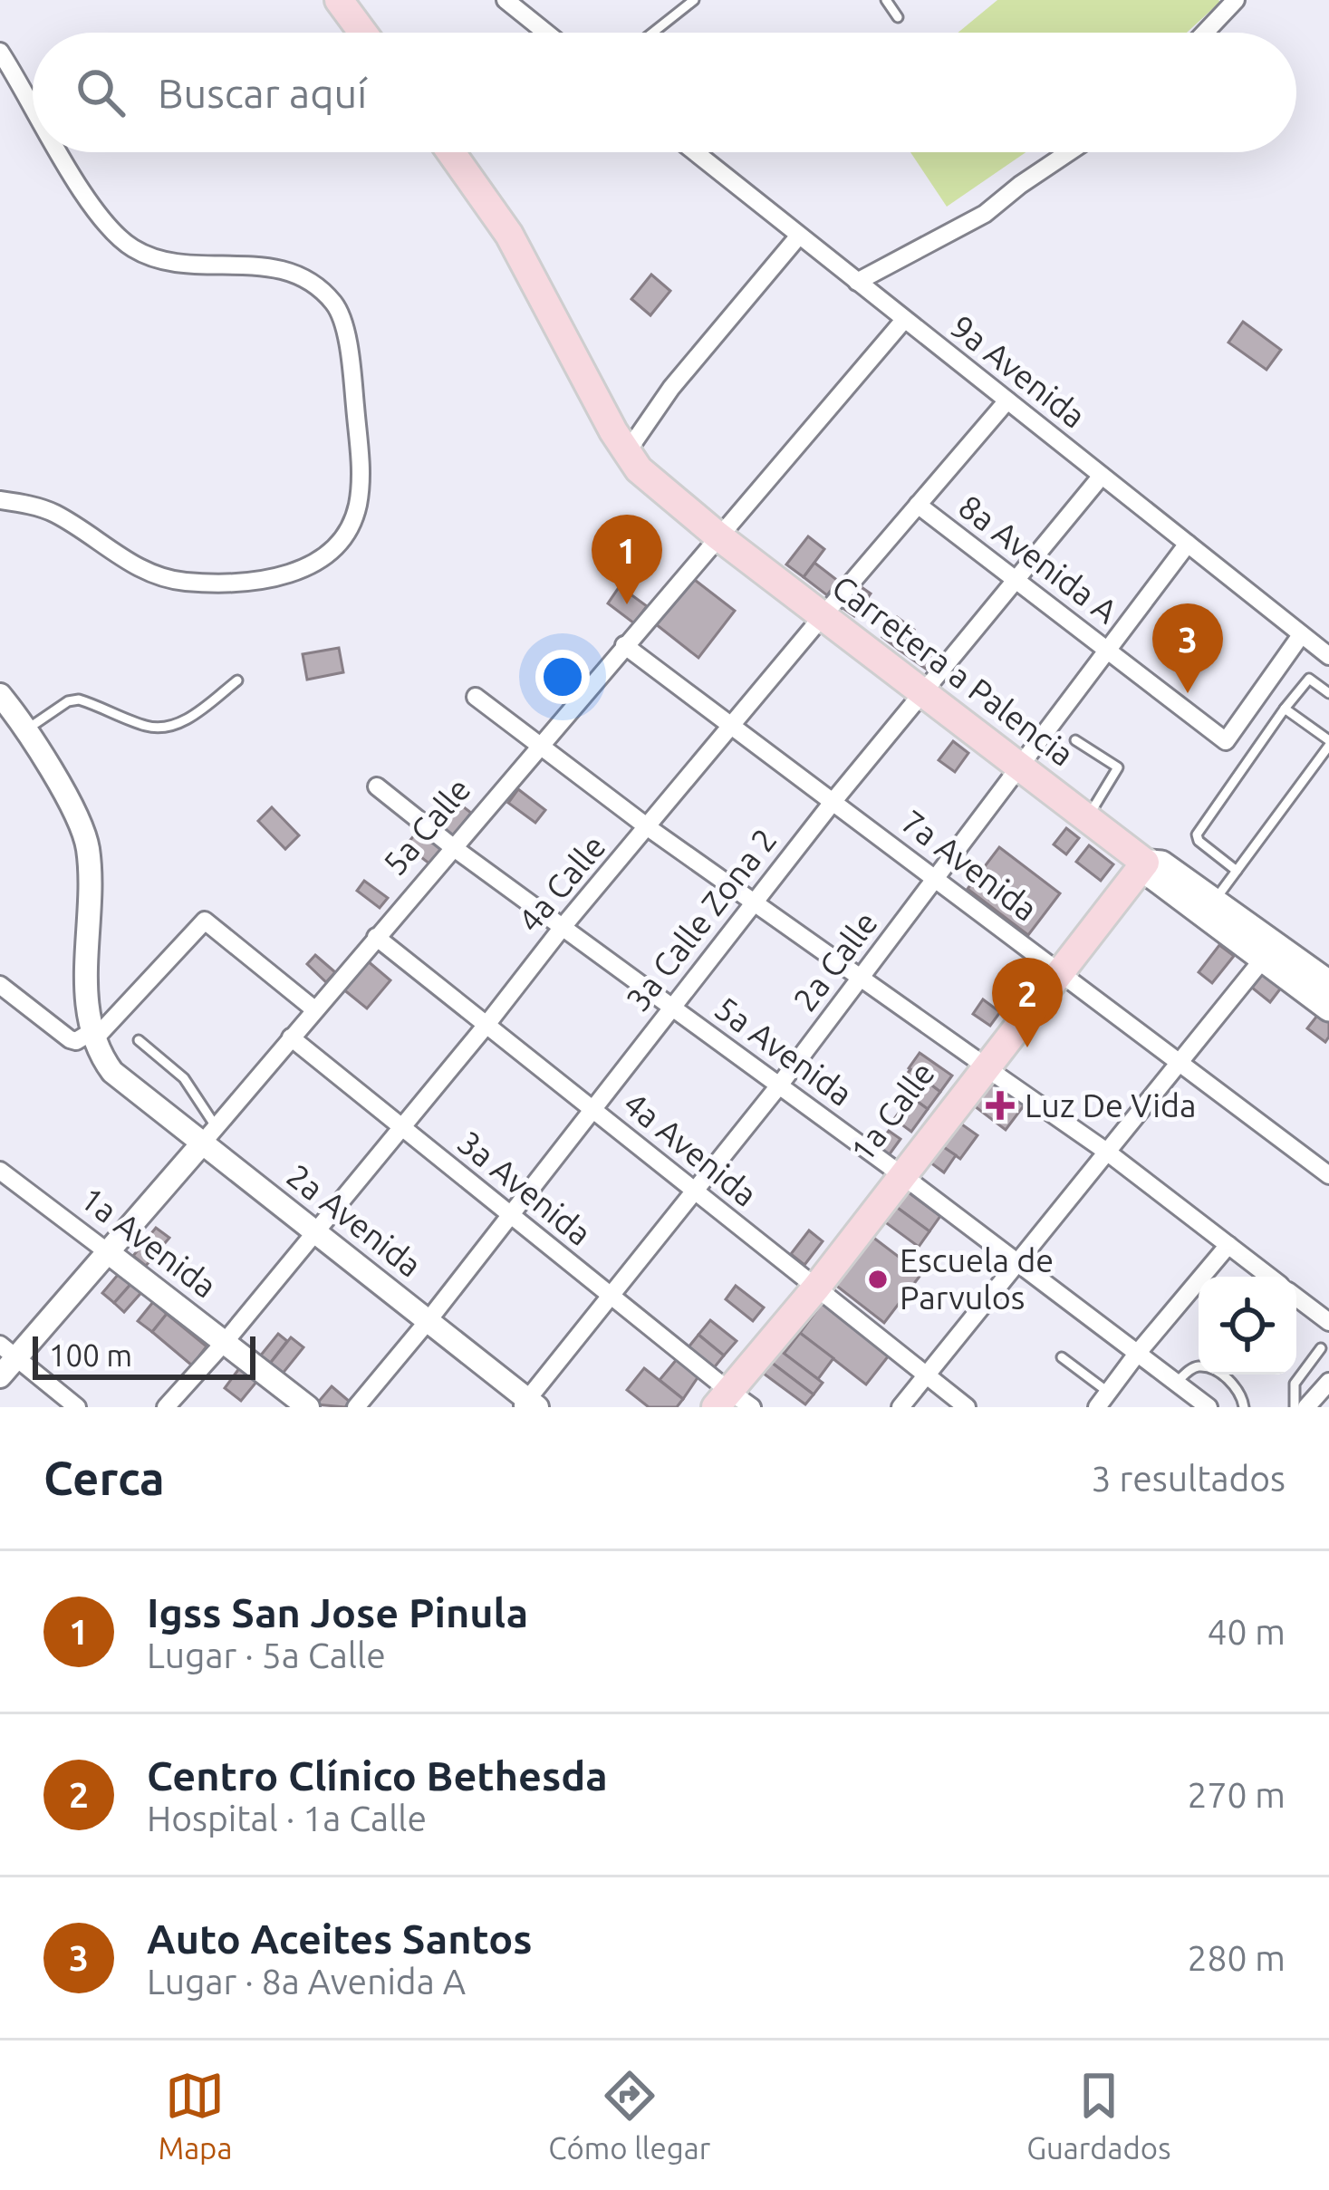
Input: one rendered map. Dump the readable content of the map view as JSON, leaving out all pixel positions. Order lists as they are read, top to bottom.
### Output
{
  "streets": {
    "main road": ["Carretera a Palencia", "1a Calle"],
    "street": [
      "9a Avenida",
      "8a Avenida A",
      "5a Calle",
      "7a Avenida",
      "4a Calle",
      "3a Calle Zona 2",
      "2a Calle",
      "5a Avenida",
      "4a Avenida",
      "3a Avenida",
      "2a Avenida",
      "1a Avenida"
    ]
  },
  "crossings": [
    ["9a Avenida", "8a Avenida A"],
    ["9a Avenida", "5a Calle"],
    ["9a Avenida", "4a Calle"],
    ["9a Avenida", "3a Calle Zona 2"],
    ["9a Avenida", "2a Calle"],
    ["8a Avenida A", "4a Calle"],
    ["8a Avenida A", "3a Calle Zona 2"],
    ["8a Avenida A", "2a Calle"],
    ["Carretera a Palencia", "5a Calle"],
    ["Carretera a Palencia", "4a Calle"],
    ["Carretera a Palencia", "3a Calle Zona 2"],
    ["Carretera a Palencia", "2a Calle"],
    ["Carretera a Palencia", "1a Calle"],
    ["5a Calle", "7a Avenida"],
    ["5a Calle", "5a Avenida"],
    ["5a Calle", "4a Avenida"],
    ["5a Calle", "3a Avenida"],
    ["5a Calle", "2a Avenida"],
    ["5a Calle", "1a Avenida"],
    ["7a Avenida", "4a Calle"],
    ["7a Avenida", "3a Calle Zona 2"],
    ["7a Avenida", "2a Calle"],
    ["7a Avenida", "1a Calle"],
    ["4a Calle", "5a Avenida"],
    ["4a Calle", "4a Avenida"],
    ["4a Calle", "3a Avenida"],
    ["4a Calle", "2a Avenida"],
    ["4a Calle", "1a Avenida"],
    ["3a Calle Zona 2", "5a Avenida"],
    ["3a Calle Zona 2", "4a Avenida"],
    ["3a Calle Zona 2", "3a Avenida"],
    ["3a Calle Zona 2", "2a Avenida"],
    ["2a Calle", "5a Avenida"],
    ["2a Calle", "4a Avenida"],
    ["2a Calle", "3a Avenida"],
    ["2a Calle", "2a Avenida"],
    ["5a Avenida", "1a Calle"],
    ["1a Calle", "4a Avenida"],
    ["1a Calle", "3a Avenida"]
  ],
  "places": {
    "health": ["Luz De Vida"],
    "other": ["Escuela de Parvulos"]
  },
  "scale_bar": "100 m",
  "page": {
    "search": "Buscar aquí",
    "pins": ["1", "3", "2"],
    "scale": "100 m",
    "heading": ["Cerca", "3 resultados"],
    "list": [
      {
        "mark": "1",
        "name": "Igss San Jose Pinula",
        "note": "Lugar · 5a Calle",
        "value": "40 m"
      },
      {
        "mark": "2",
        "name": "Centro Clínico Bethesda",
        "note": "Hospital · 1a Calle",
        "value": "270 m"
      },
      {
        "mark": "3",
        "name": "Auto Aceites Santos",
        "note": "Lugar · 8a Avenida A",
        "value": "280 m"
      }
    ],
    "nav": ["Mapa", "Cómo llegar", "Guardados"]
  }
}
